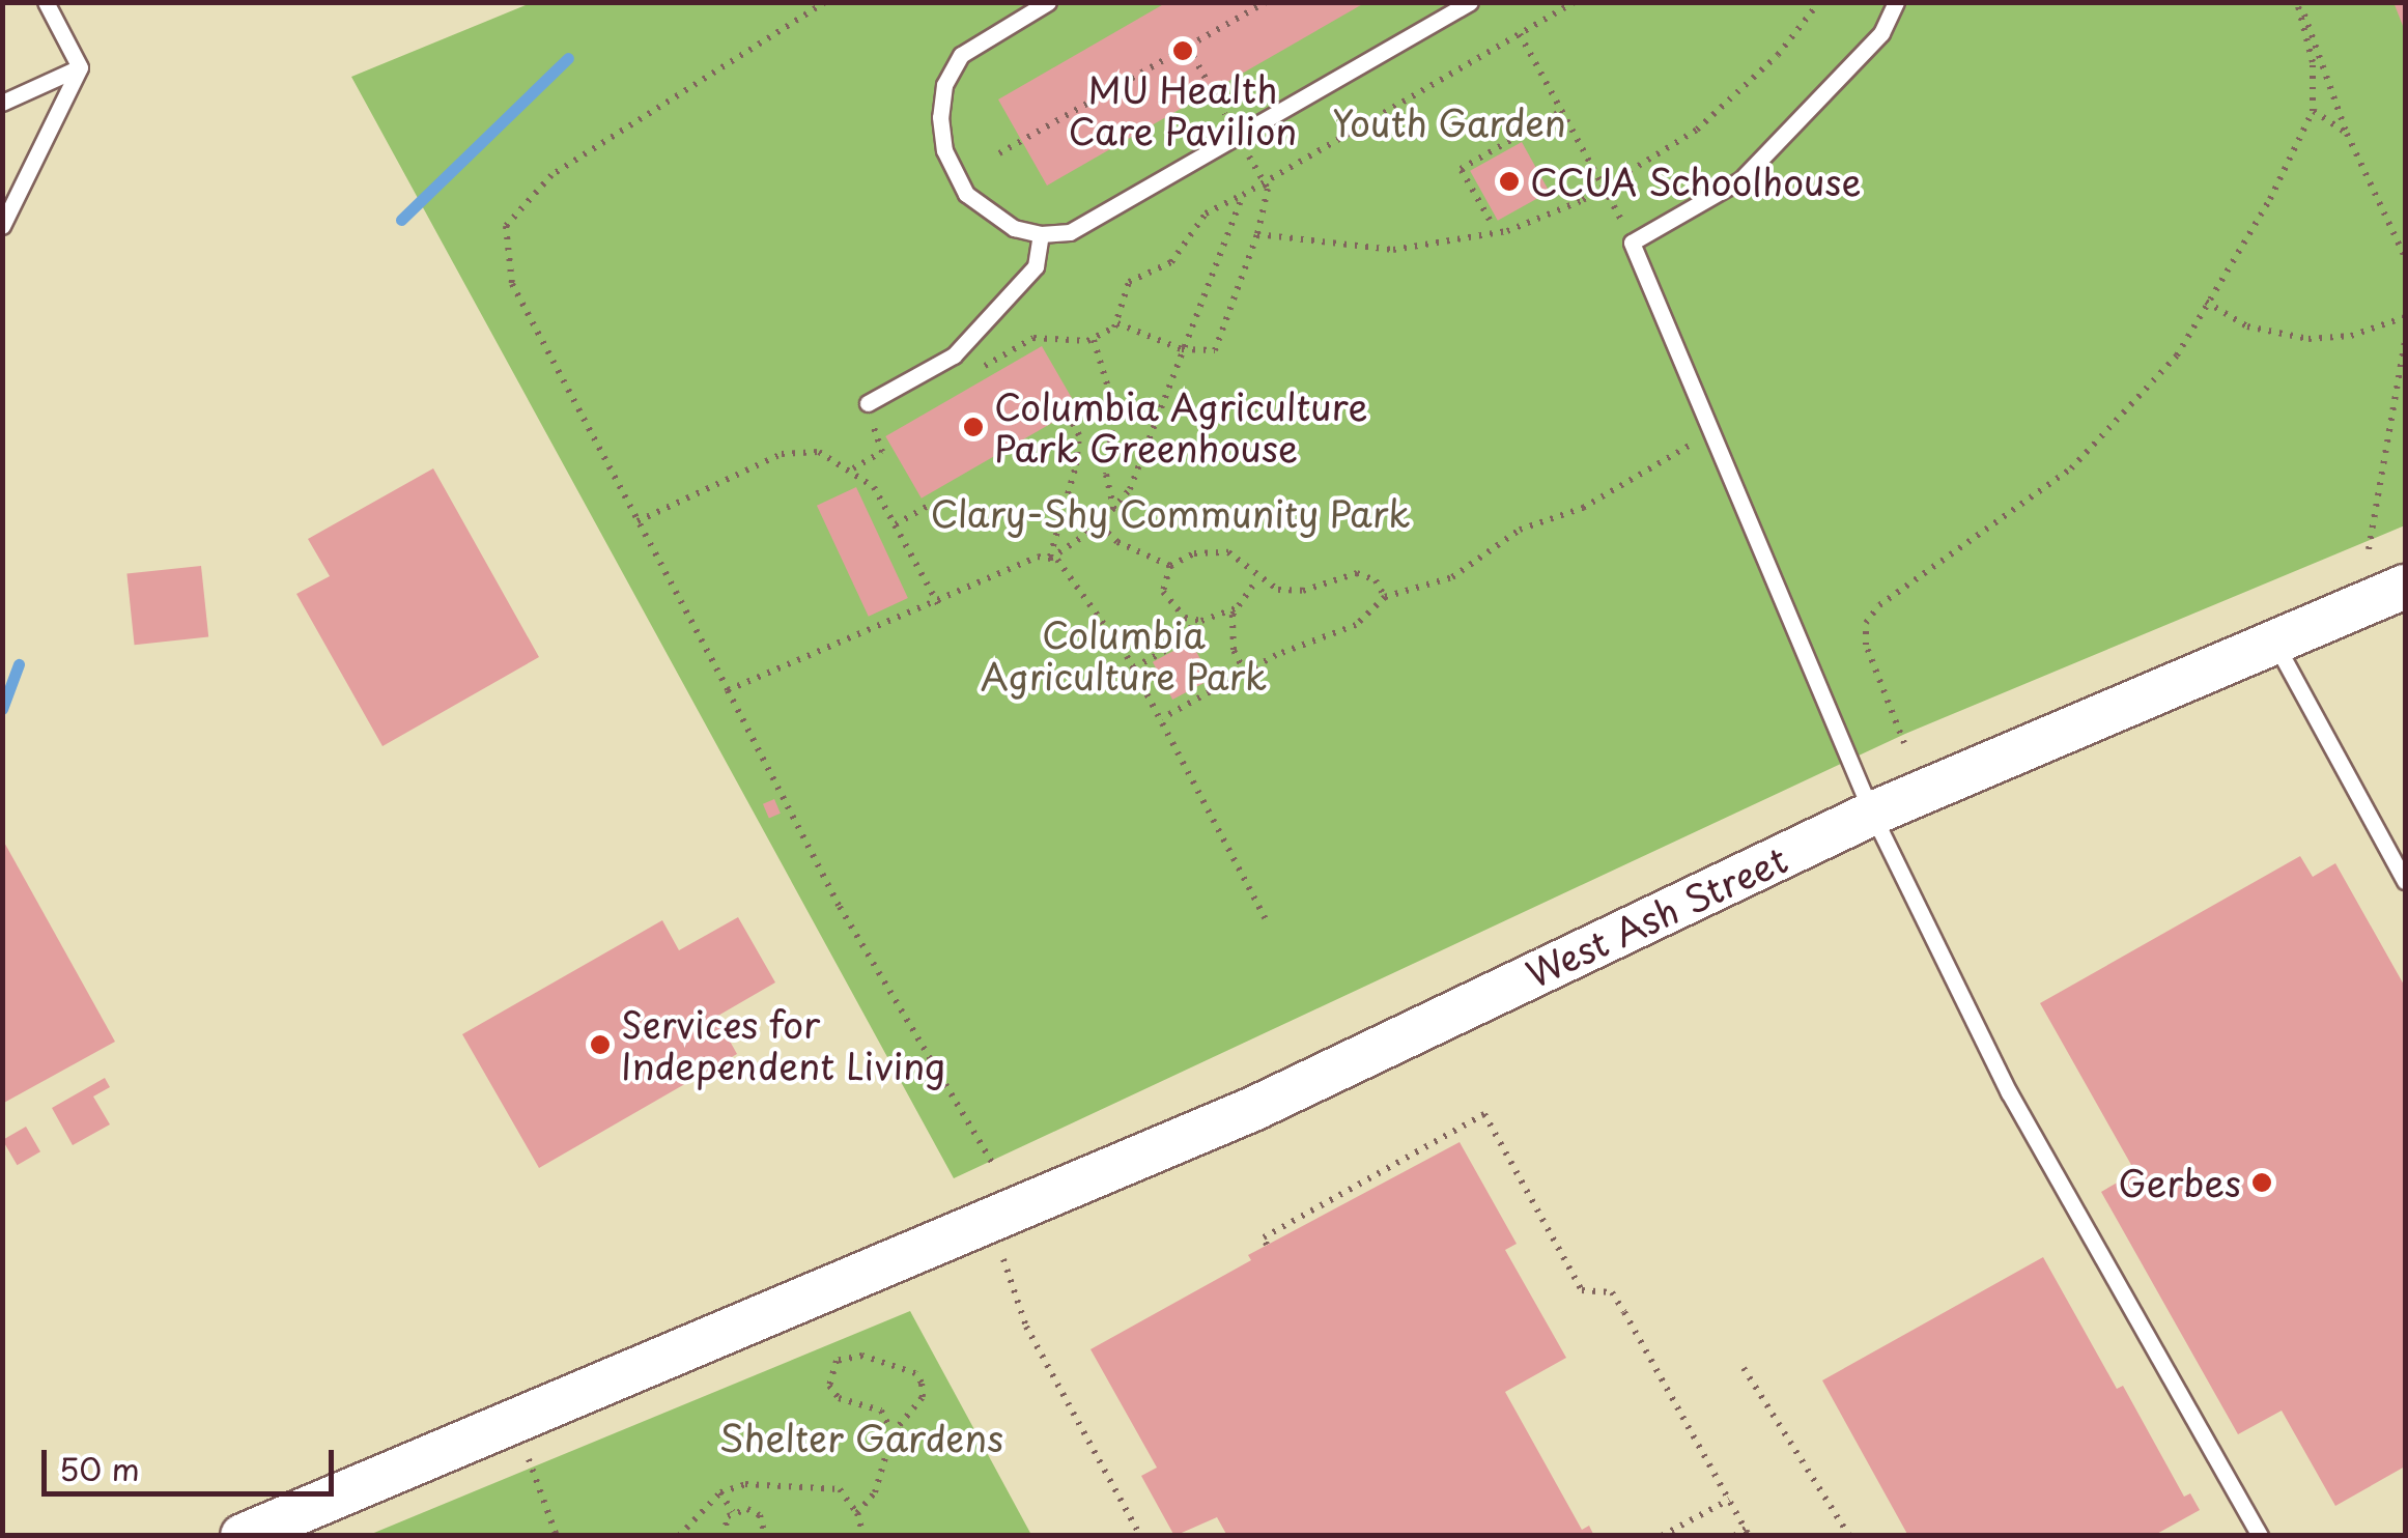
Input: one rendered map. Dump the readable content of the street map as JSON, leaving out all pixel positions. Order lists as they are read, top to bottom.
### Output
{
  "streets": {
    "street": ["West Ash Street"]
  },
  "parks": [
    "Youth Garden",
    "Clary-Shy Community Park",
    "Columbia Agriculture Park",
    "Shelter Gardens"
  ],
  "places": [
    "MU Health Care Pavilion",
    "CCUA Schoolhouse",
    "Columbia Agriculture Park Greenhouse",
    "Services for Independent Living",
    "Gerbes"
  ],
  "scale_bar": "50 m"
}
